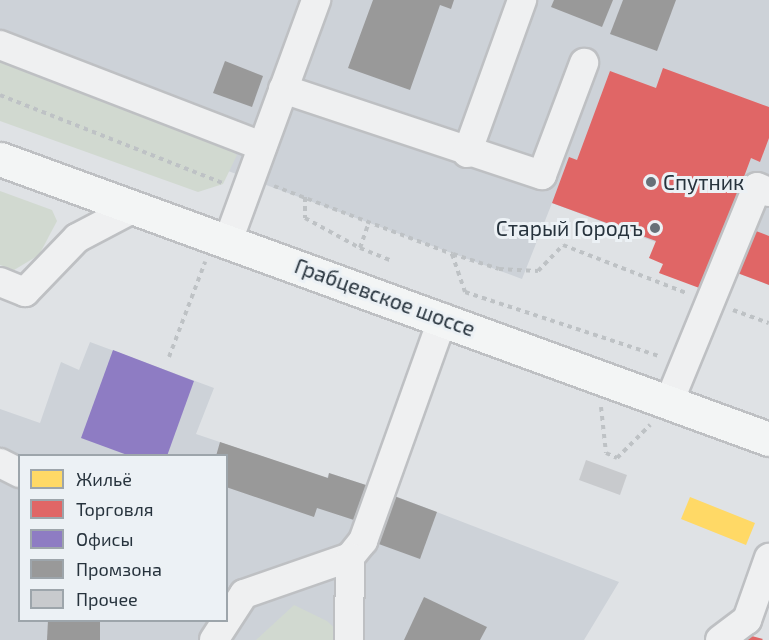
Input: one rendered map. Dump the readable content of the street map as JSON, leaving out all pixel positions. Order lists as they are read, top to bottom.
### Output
{
  "streets": {
    "main road": ["Грабцевское шоссе"]
  },
  "places": ["Спутник", "Старый Городъ"],
  "legend": [
    "Жильё",
    "Торговля",
    "Офисы",
    "Промзона",
    "Прочее"
  ]
}
